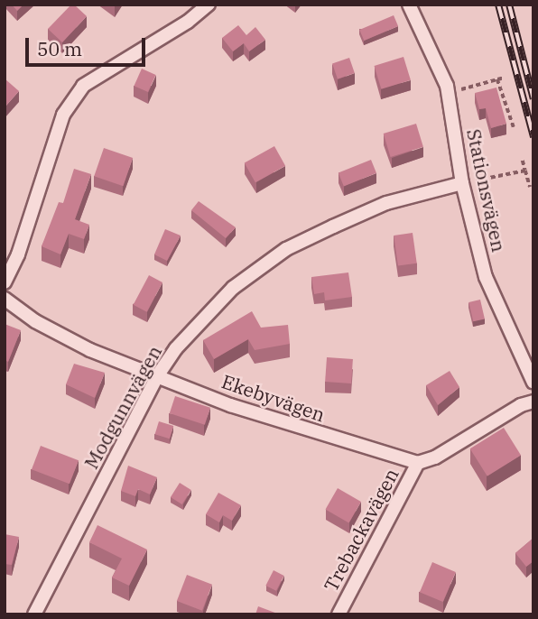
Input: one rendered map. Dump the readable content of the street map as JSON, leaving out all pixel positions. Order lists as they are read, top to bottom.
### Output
{
  "streets": {
    "street": [
      "Stationsvägen",
      "Ekebyvägen",
      "Modgunnvägen",
      "Trebackavägen"
    ]
  },
  "crossings": [
    ["Stationsvägen", "Modgunnvägen"],
    ["Ekebyvägen", "Modgunnvägen"],
    ["Ekebyvägen", "Trebackavägen"]
  ],
  "scale_bar": "50 m"
}
